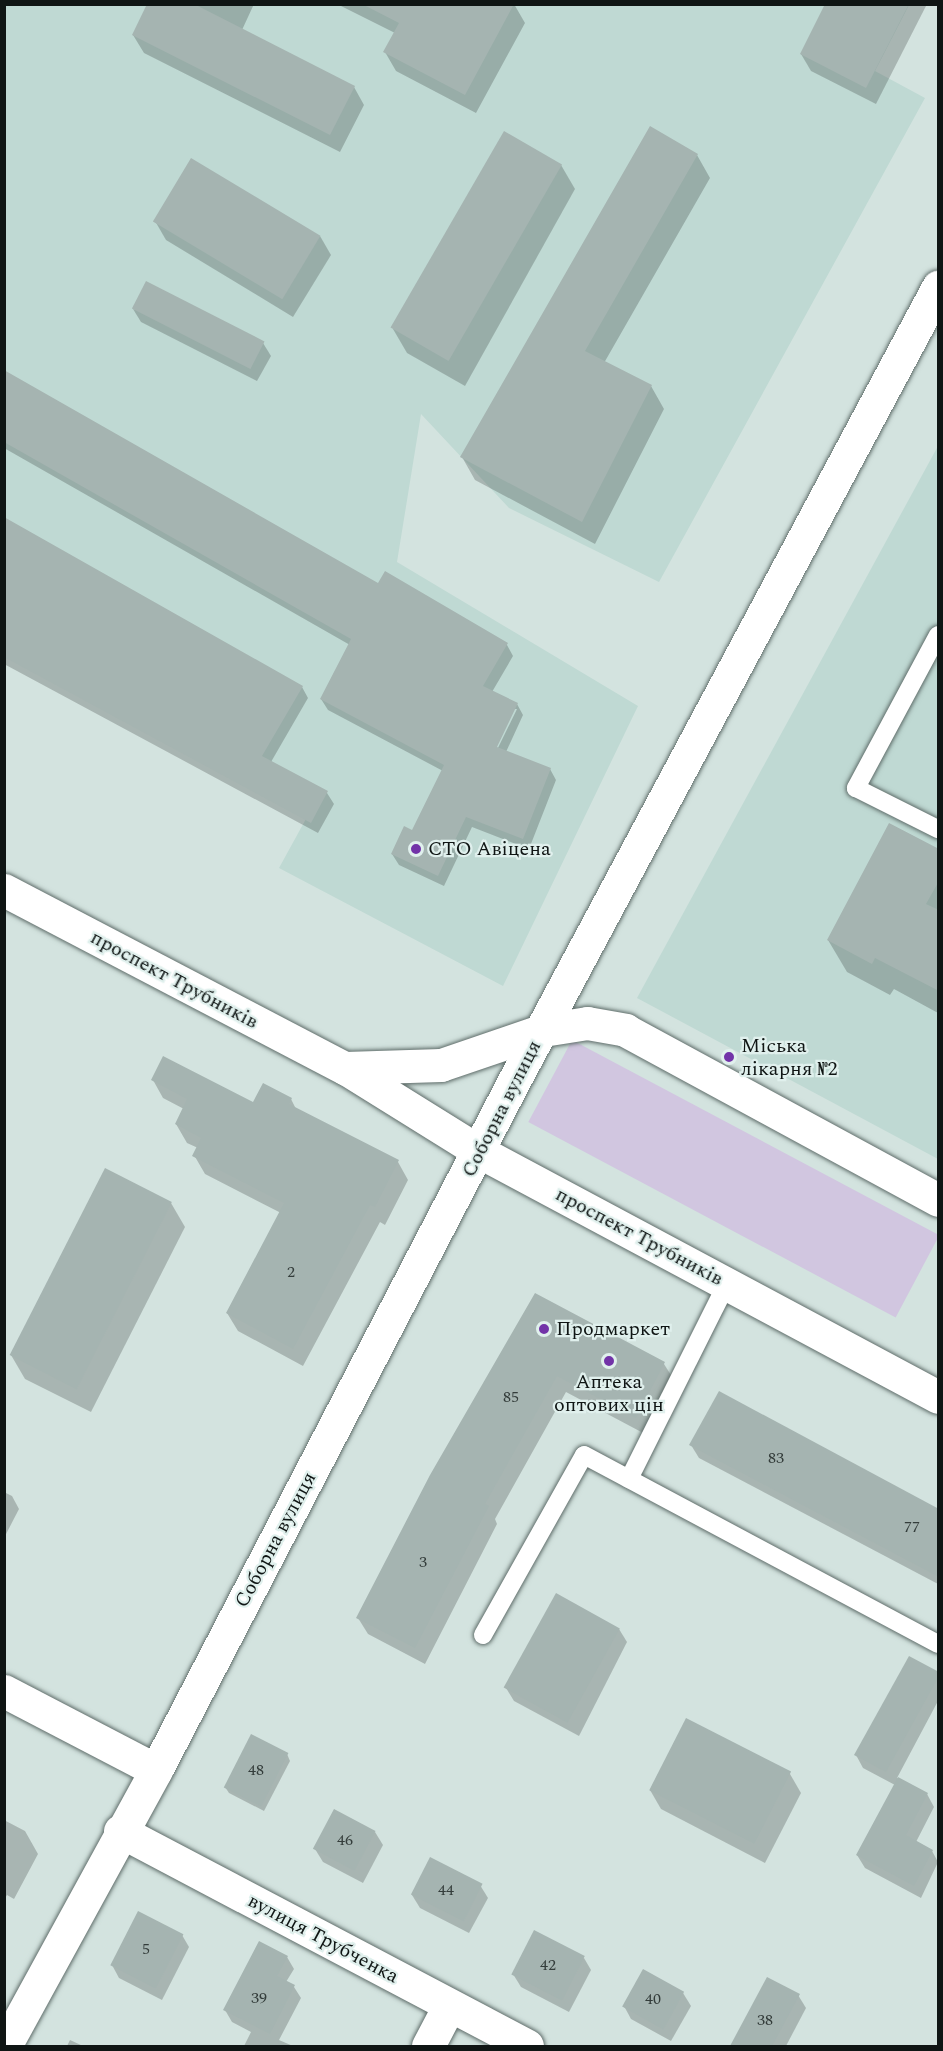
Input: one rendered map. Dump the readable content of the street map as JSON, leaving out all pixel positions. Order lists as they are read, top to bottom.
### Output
{
  "streets": {
    "street": ["проспект Трубників", "Соборна вулиця", "вулиця Трубченка"]
  },
  "crossings": [
    ["проспект Трубників", "Соборна вулиця"],
    ["Соборна вулиця", "вулиця Трубченка"]
  ],
  "places": [
    "СТО Авіцена",
    "Міська лікарня №2",
    "Продмаркет",
    "Аптека оптових цін"
  ],
  "house_numbers": [
    "2",
    "85",
    "83",
    "77",
    "3",
    "48",
    "46",
    "44",
    "5",
    "42",
    "39",
    "40",
    "38"
  ]
}
